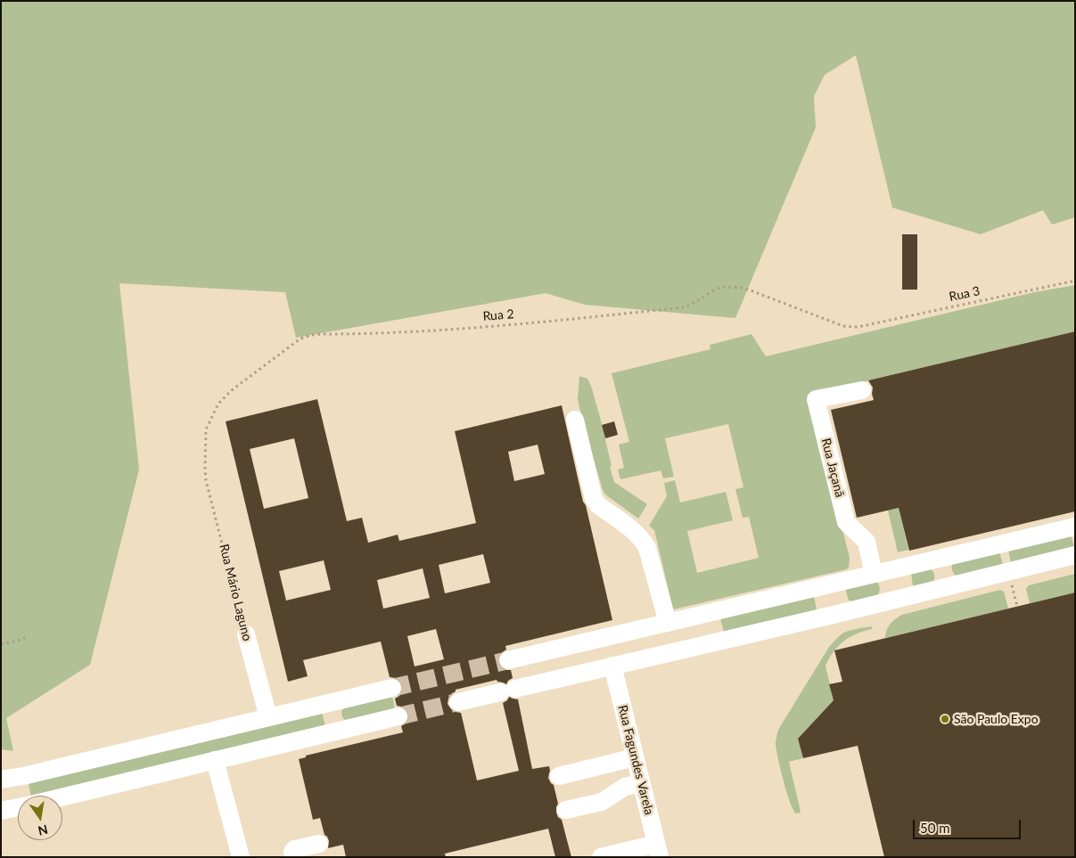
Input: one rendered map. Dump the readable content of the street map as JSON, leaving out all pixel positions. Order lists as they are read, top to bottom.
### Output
{
  "streets": {
    "lane": ["Rua Jaçanã", "Rua Mário Laguno", "Rua Fagundes Varela"],
    "path": ["Rua 3", "Rua 2"]
  },
  "crossings": [
    ["Rua 3", "Rua 2"],
    ["Rua 2", "Rua Mário Laguno"]
  ],
  "places": ["São Paulo Expo"],
  "scale_bar": "50 m",
  "north": "bottom"
}
